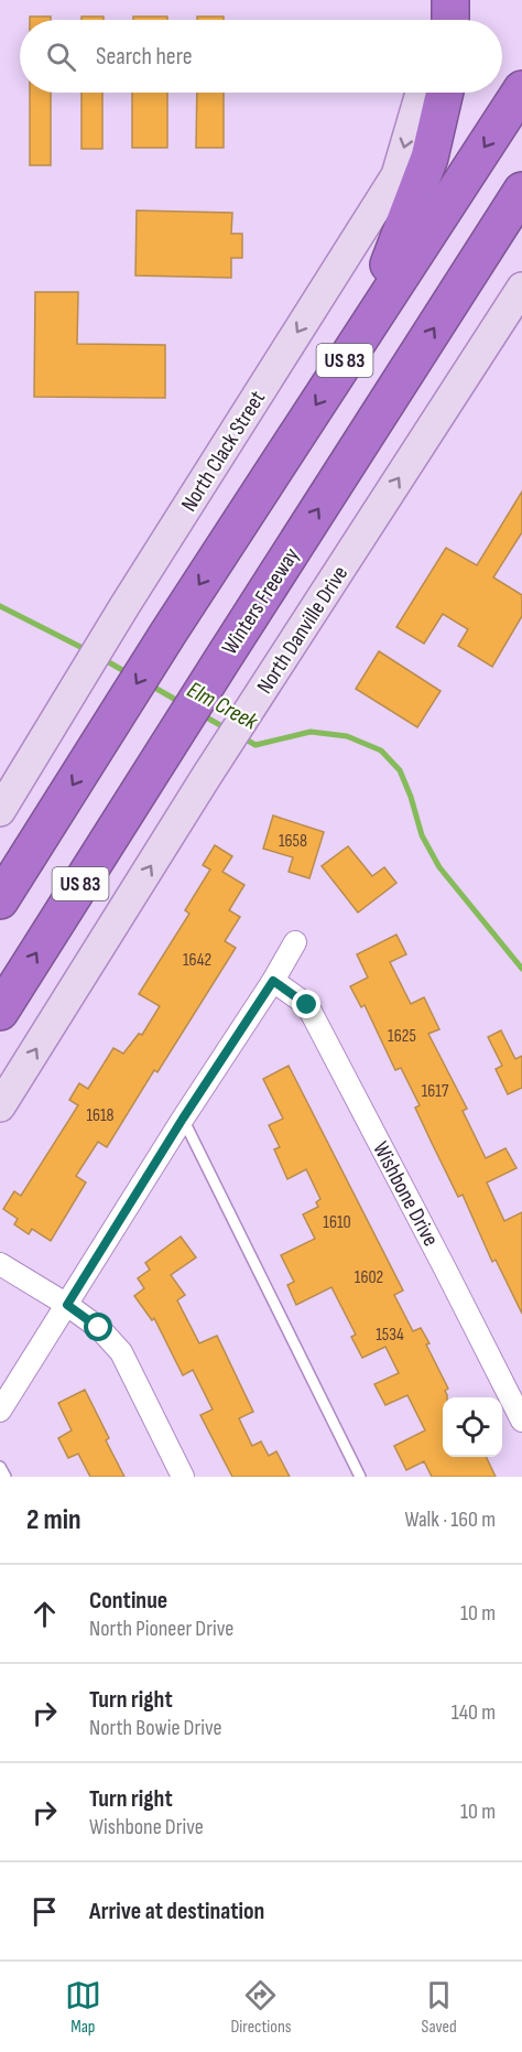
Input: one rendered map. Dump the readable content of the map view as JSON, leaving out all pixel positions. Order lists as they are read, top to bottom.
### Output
{
  "streets": {
    "highway": ["US 83", "Winters Freeway"],
    "main road": ["North Clack Street", "North Danville Drive"],
    "street": ["Wishbone Drive"]
  },
  "one_way": ["North Clack Street", "North Danville Drive"],
  "water": ["Elm Creek"],
  "house_numbers": [
    "1658",
    "1642",
    "1625",
    "1617",
    "1618",
    "1610",
    "1602",
    "1534"
  ],
  "page": {
    "search": "Search here",
    "heading": ["2 min", "Walk · 160 m"],
    "list": [
      ["Continue", "North Pioneer Drive", "10 m"],
      ["Turn right", "North Bowie Drive", "140 m"],
      ["Turn right", "Wishbone Drive", "10 m"],
      "Arrive at destination"
    ],
    "nav": ["Map", "Directions", "Saved"]
  }
}
